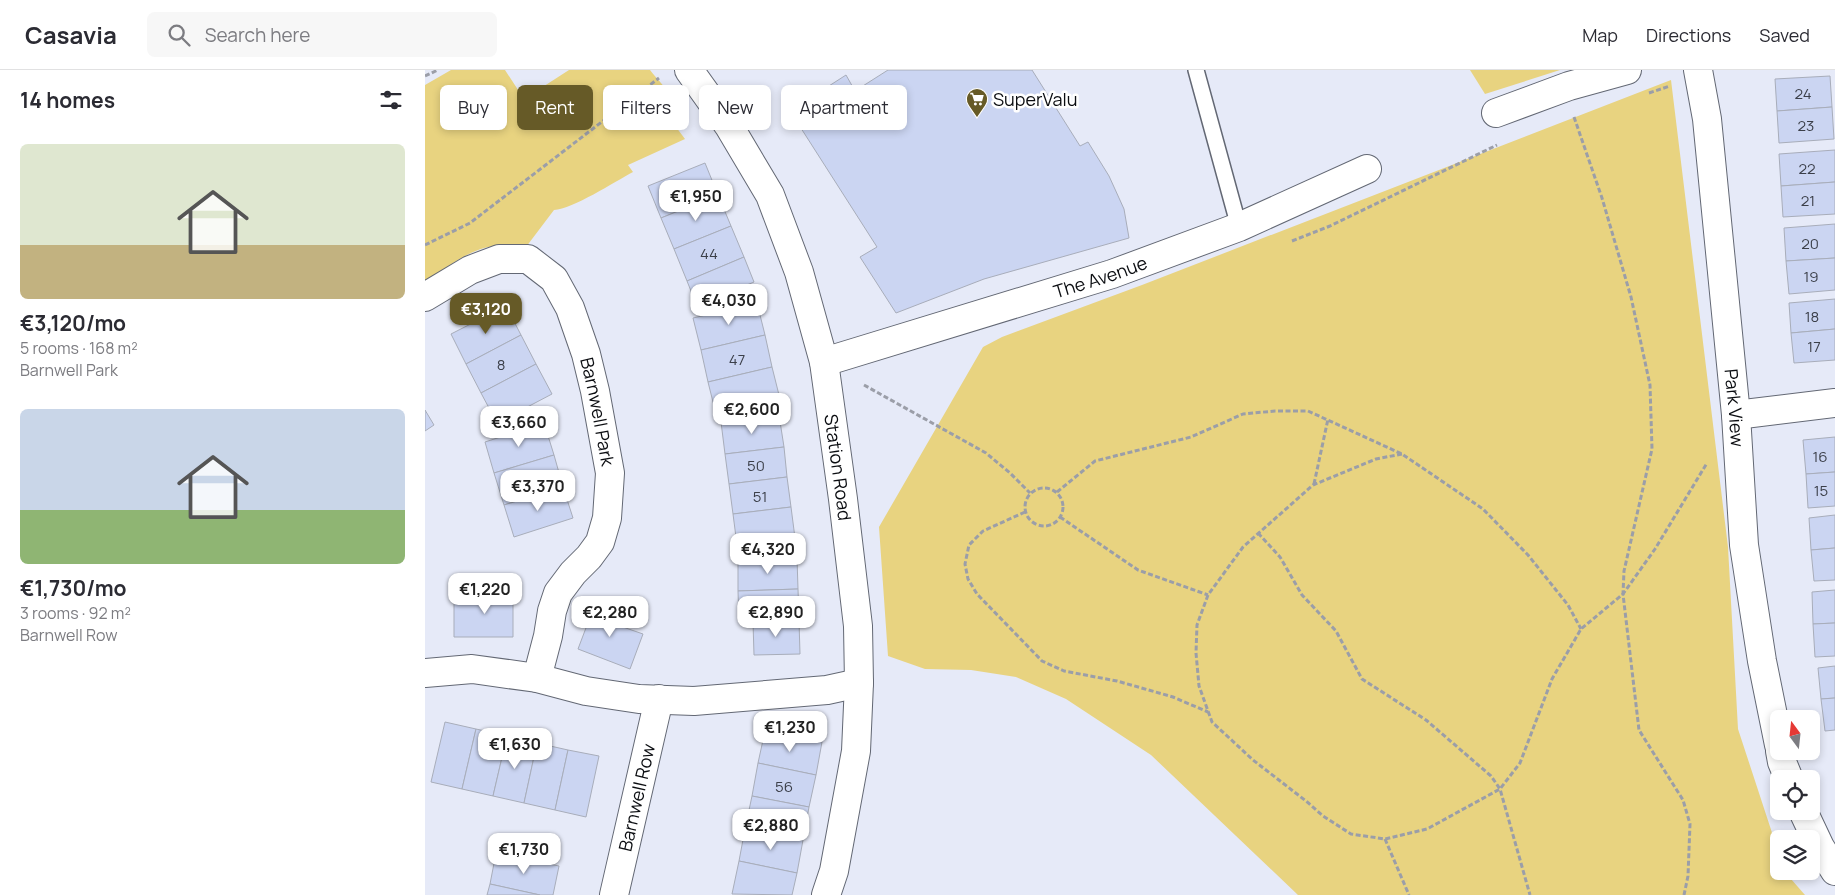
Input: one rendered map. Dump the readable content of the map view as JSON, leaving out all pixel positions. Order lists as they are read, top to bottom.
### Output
{
  "streets": {
    "street": [
      "The Avenue",
      "Park View",
      "Barnwell Park",
      "Station Road",
      "Barnwell Row"
    ]
  },
  "crossings": [
    ["The Avenue", "Station Road"]
  ],
  "places": {
    "supermarket": ["SuperValu"]
  },
  "house_numbers": [
    "24",
    "23",
    "22",
    "21",
    "20",
    "44",
    "19",
    "18",
    "17",
    "47",
    "8",
    "16",
    "50",
    "15",
    "51",
    "56"
  ],
  "north": "top",
  "page": {
    "header": "Casavia",
    "search": "Search here",
    "nav": ["Map", "Directions", "Saved"],
    "heading": "14 homes",
    "chip": [
      "Buy",
      "Rent",
      "Filters",
      "New",
      "Apartment"
    ],
    "list": [
      {
        "name": "€3,120/mo",
        "note": "5 rooms · 168 m² · Barnwell Park"
      },
      {
        "name": "€1,730/mo",
        "note": "3 rooms · 92 m² · Barnwell Row"
      }
    ],
    "price": [
      "€1,950",
      "€4,030",
      "€3,120",
      "€2,600",
      "€3,660",
      "€3,370",
      "€4,320",
      "€1,220",
      "€2,280",
      "€2,890",
      "€1,230",
      "€1,630",
      "€2,880",
      "€1,730"
    ]
  }
}
